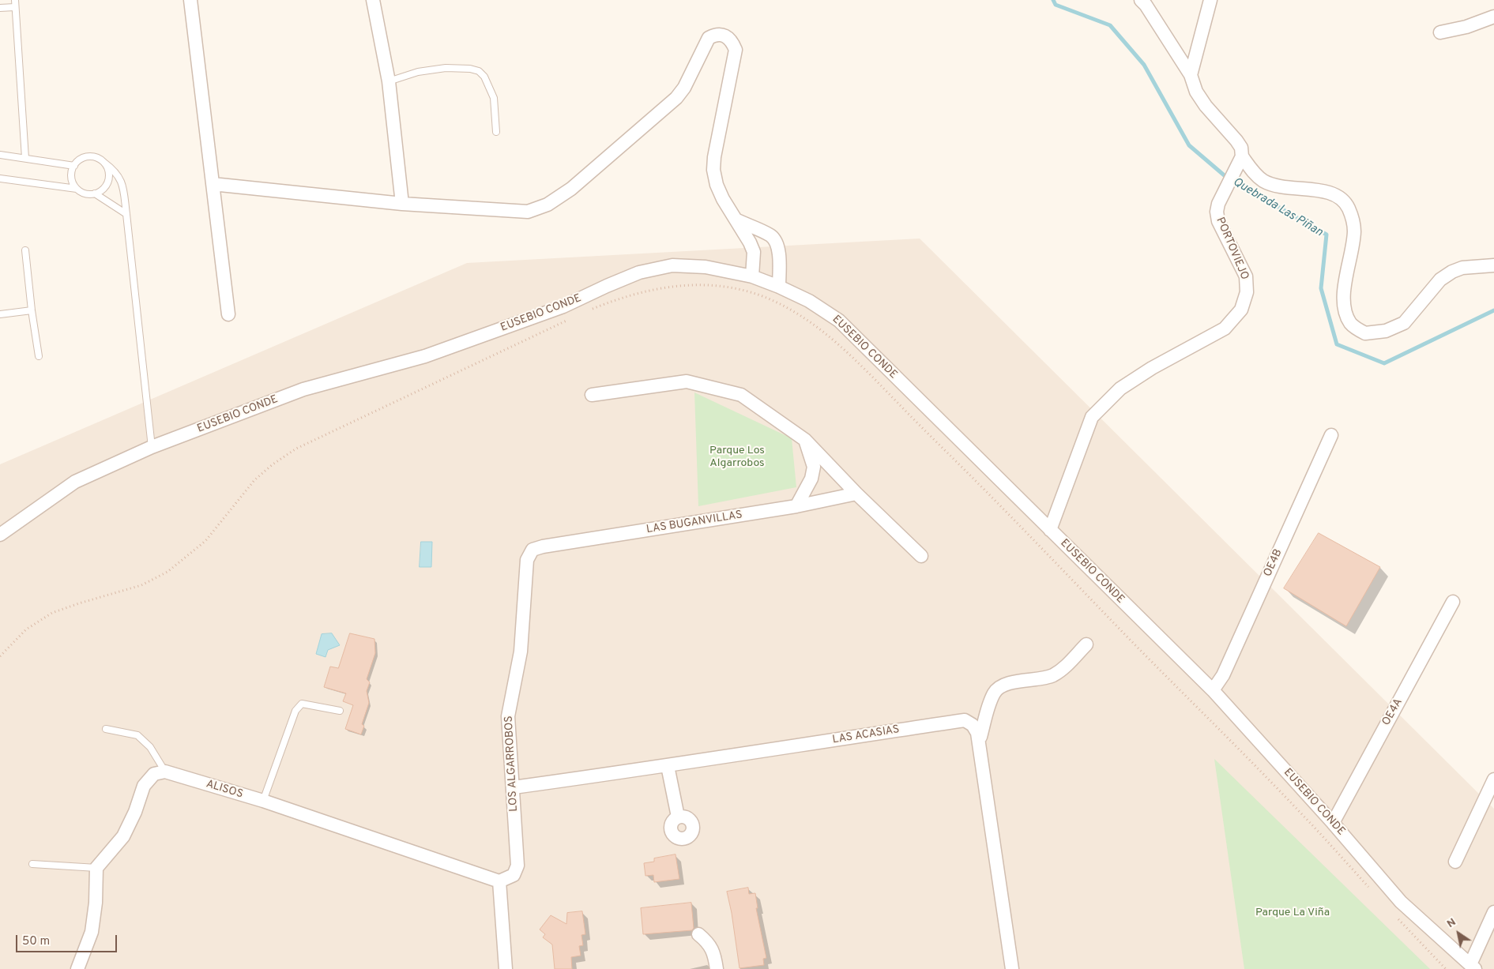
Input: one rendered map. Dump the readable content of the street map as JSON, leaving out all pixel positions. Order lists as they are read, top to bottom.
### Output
{
  "streets": {
    "street": [
      "PORTOVIEJO",
      "EUSEBIO CONDE",
      "LAS BUGANVILLAS",
      "OE4B",
      "OE4A",
      "LAS ACASIAS",
      "LOS ALGARROBOS",
      "ALISOS"
    ]
  },
  "crossings": [
    ["PORTOVIEJO", "EUSEBIO CONDE"],
    ["EUSEBIO CONDE", "OE4B"],
    ["EUSEBIO CONDE", "OE4A"],
    ["LAS BUGANVILLAS", "LOS ALGARROBOS"],
    ["LAS ACASIAS", "LOS ALGARROBOS"],
    ["LOS ALGARROBOS", "ALISOS"]
  ],
  "water": ["Quebrada Las Piñan"],
  "parks": ["Parque Los Algarrobos", "Parque La Viña"],
  "scale_bar": "50 m",
  "north": "top left"
}
